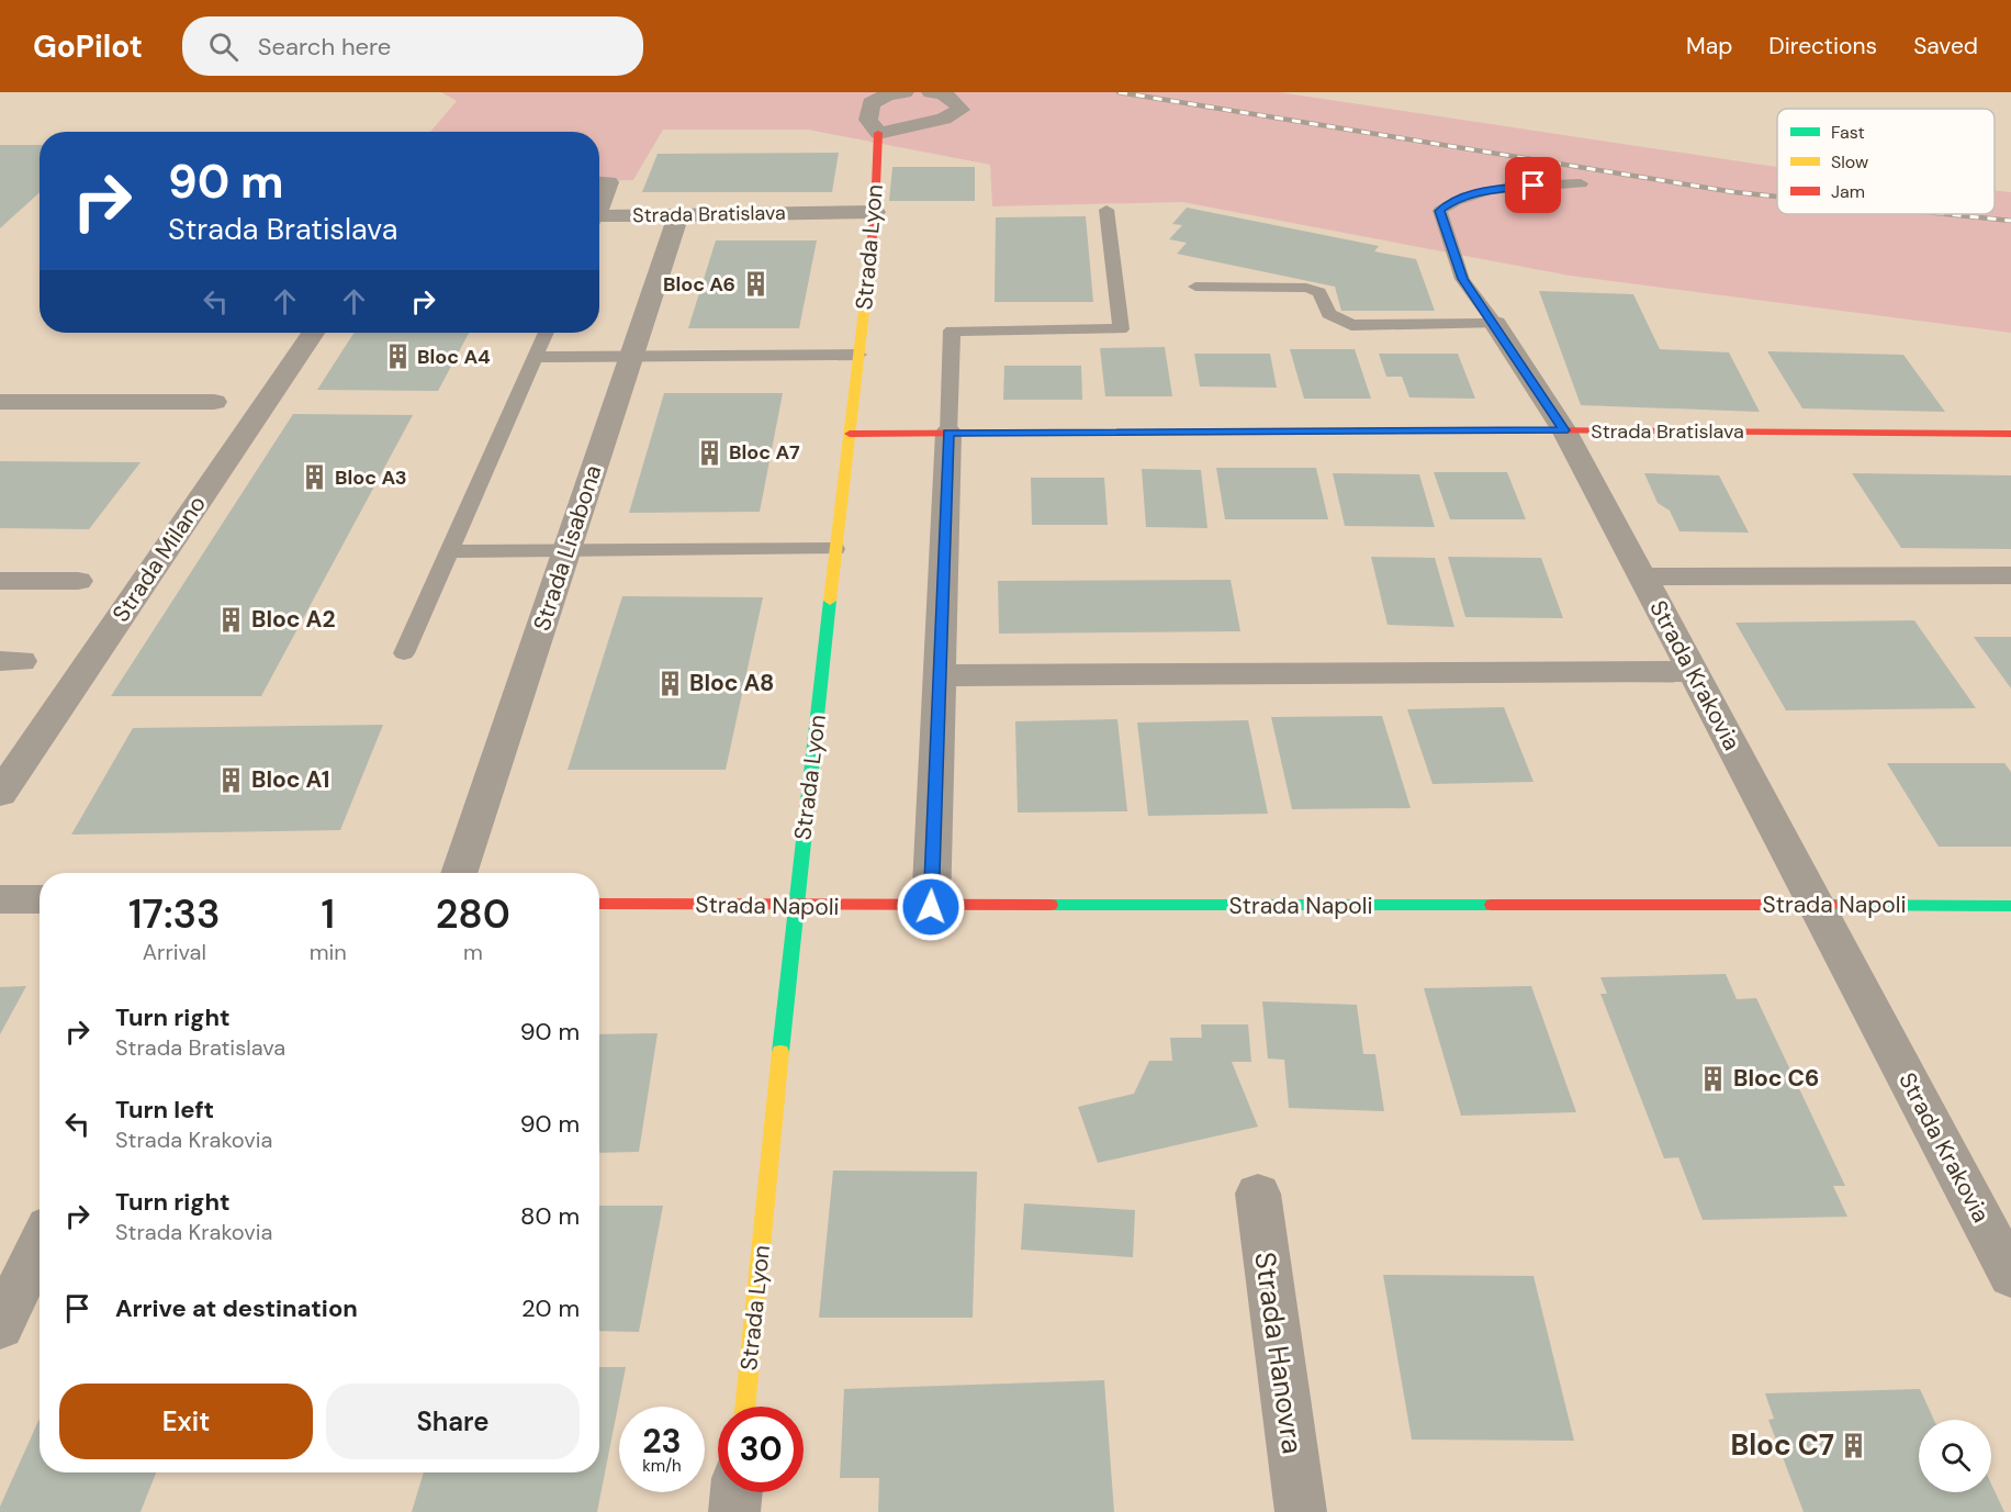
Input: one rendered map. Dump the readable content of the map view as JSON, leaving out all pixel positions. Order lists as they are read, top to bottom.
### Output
{
  "streets": {
    "street": [
      "Strada Bratislava",
      "Strada Lyon",
      "Strada Lisabona",
      "Strada Milano",
      "Strada Krakovia",
      "Strada Napoli",
      "Strada Hanovra"
    ]
  },
  "crossings": [
    ["Strada Bratislava", "Strada Lyon"],
    ["Strada Bratislava", "Strada Lisabona"],
    ["Strada Bratislava", "Strada Krakovia"],
    ["Strada Lyon", "Strada Napoli"],
    ["Strada Krakovia", "Strada Napoli"]
  ],
  "places": {
    "building": [
      "Bloc A6",
      "Bloc A4",
      "Bloc A7",
      "Bloc A3",
      "Bloc A2",
      "Bloc A8",
      "Bloc A1",
      "Bloc C6",
      "Bloc C7"
    ]
  },
  "legend": ["Fast", "Slow", "Jam"],
  "page": {
    "header": "GoPilot",
    "search": "Search here",
    "nav": ["Map", "Directions", "Saved"],
    "turn": ["90 m", "Strada Bratislava"],
    "eta": [
      "17:33",
      "Arrival",
      "1",
      "min",
      "280",
      "m"
    ],
    "list": [
      {
        "name": "Turn right",
        "note": "Strada Bratislava",
        "value": "90 m"
      },
      {
        "name": "Turn left",
        "note": "Strada Krakovia",
        "value": "90 m"
      },
      {
        "name": "Turn right",
        "note": "Strada Krakovia",
        "value": "80 m"
      },
      {
        "name": "Arrive at destination",
        "value": "20 m"
      }
    ],
    "buttons": ["Exit", "Share"],
    "speed": "23 km/h",
    "limit": "30"
  }
}
